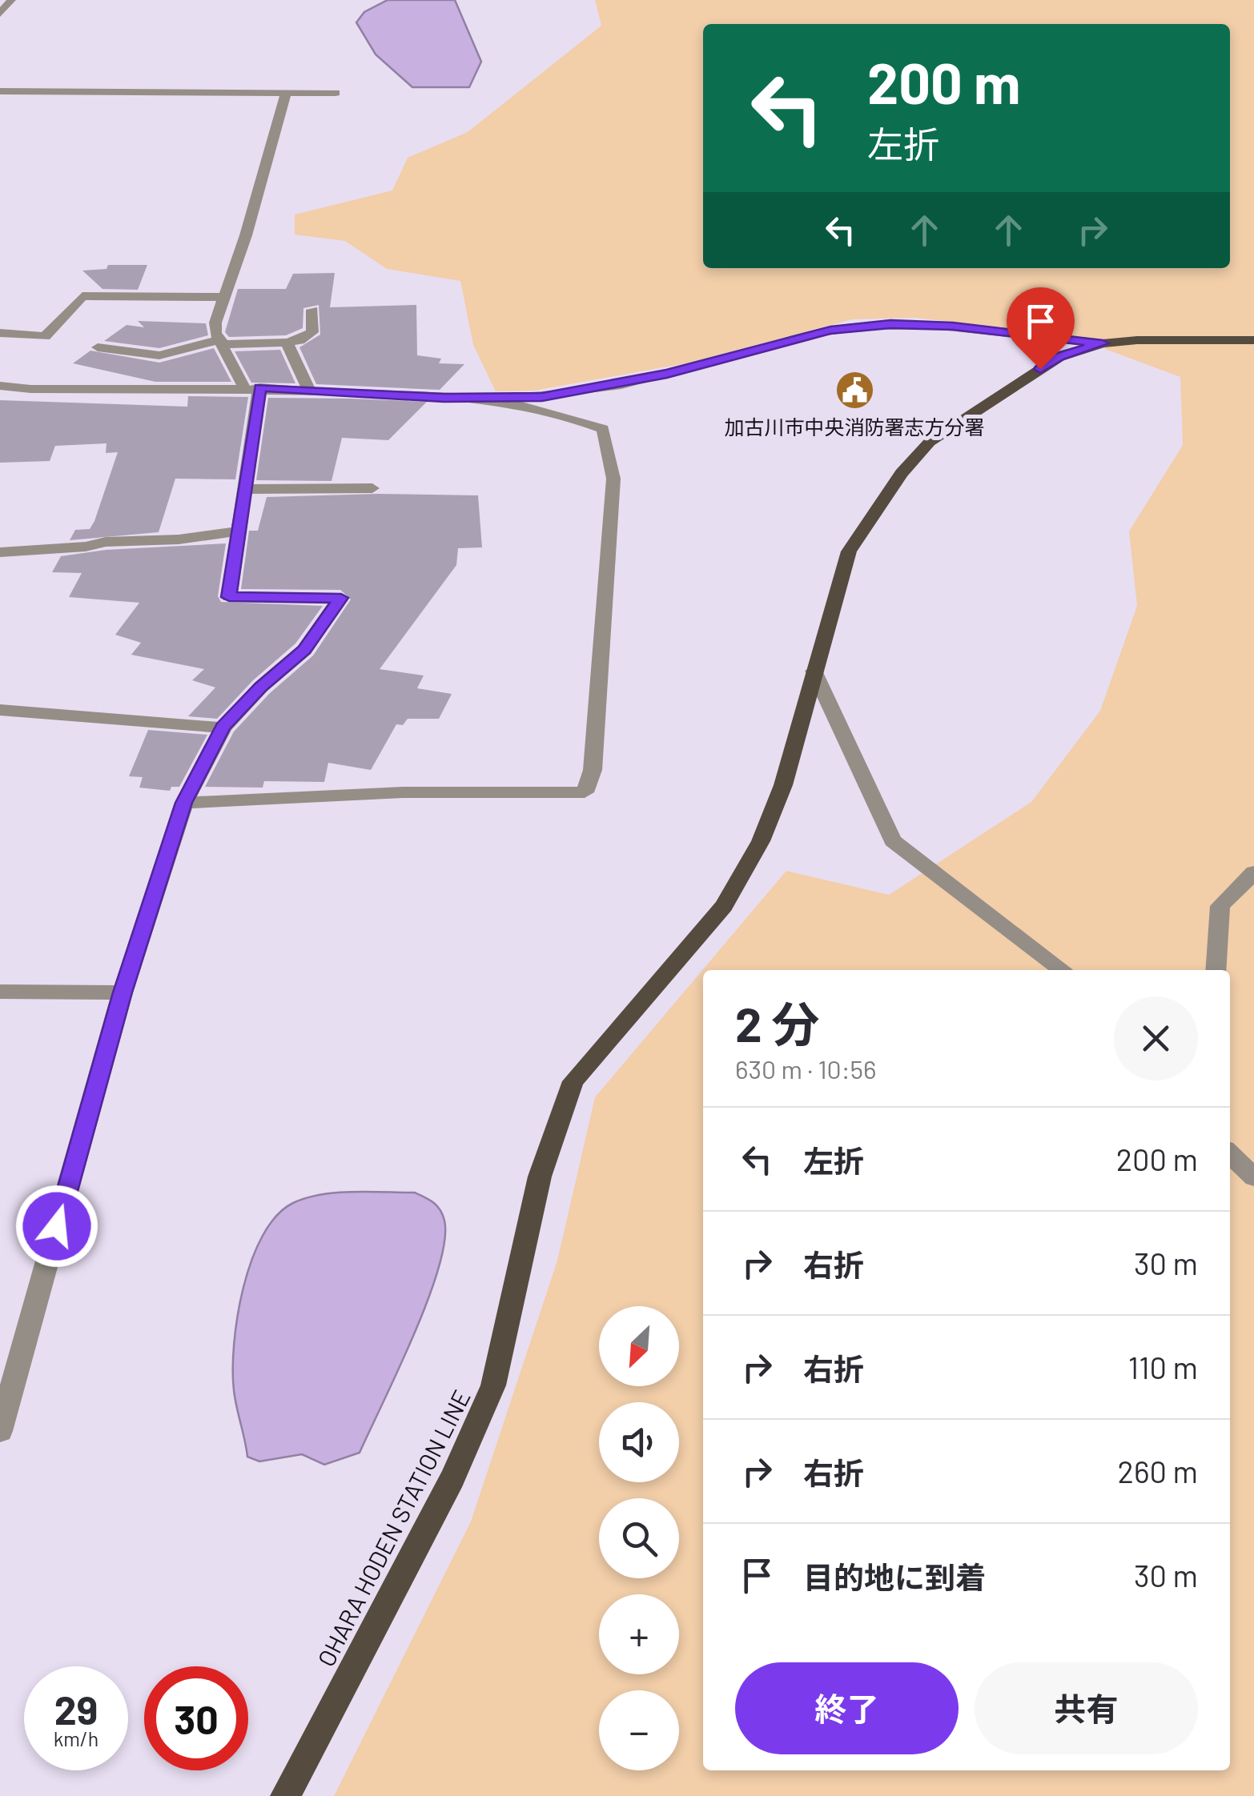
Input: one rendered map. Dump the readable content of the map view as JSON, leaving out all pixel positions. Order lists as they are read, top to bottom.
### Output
{
  "streets": {
    "main road": ["OHARA HODEN STATION LINE"]
  },
  "places": {
    "public building": ["加古川市中央消防署志方分署"]
  },
  "north": "bottom left",
  "page": {
    "turn": ["200 m", "左折"],
    "heading": ["2 分", "630 m · 10:56"],
    "list": [
      {
        "name": "左折",
        "value": "200 m"
      },
      {
        "name": "右折",
        "value": "30 m"
      },
      {
        "name": "右折",
        "value": "110 m"
      },
      {
        "name": "右折",
        "value": "260 m"
      },
      {
        "name": "目的地に到着",
        "value": "30 m"
      }
    ],
    "map_buttons": ["+", "−"],
    "buttons": ["終了", "共有"],
    "speed": "29 km/h",
    "limit": "30"
  }
}
